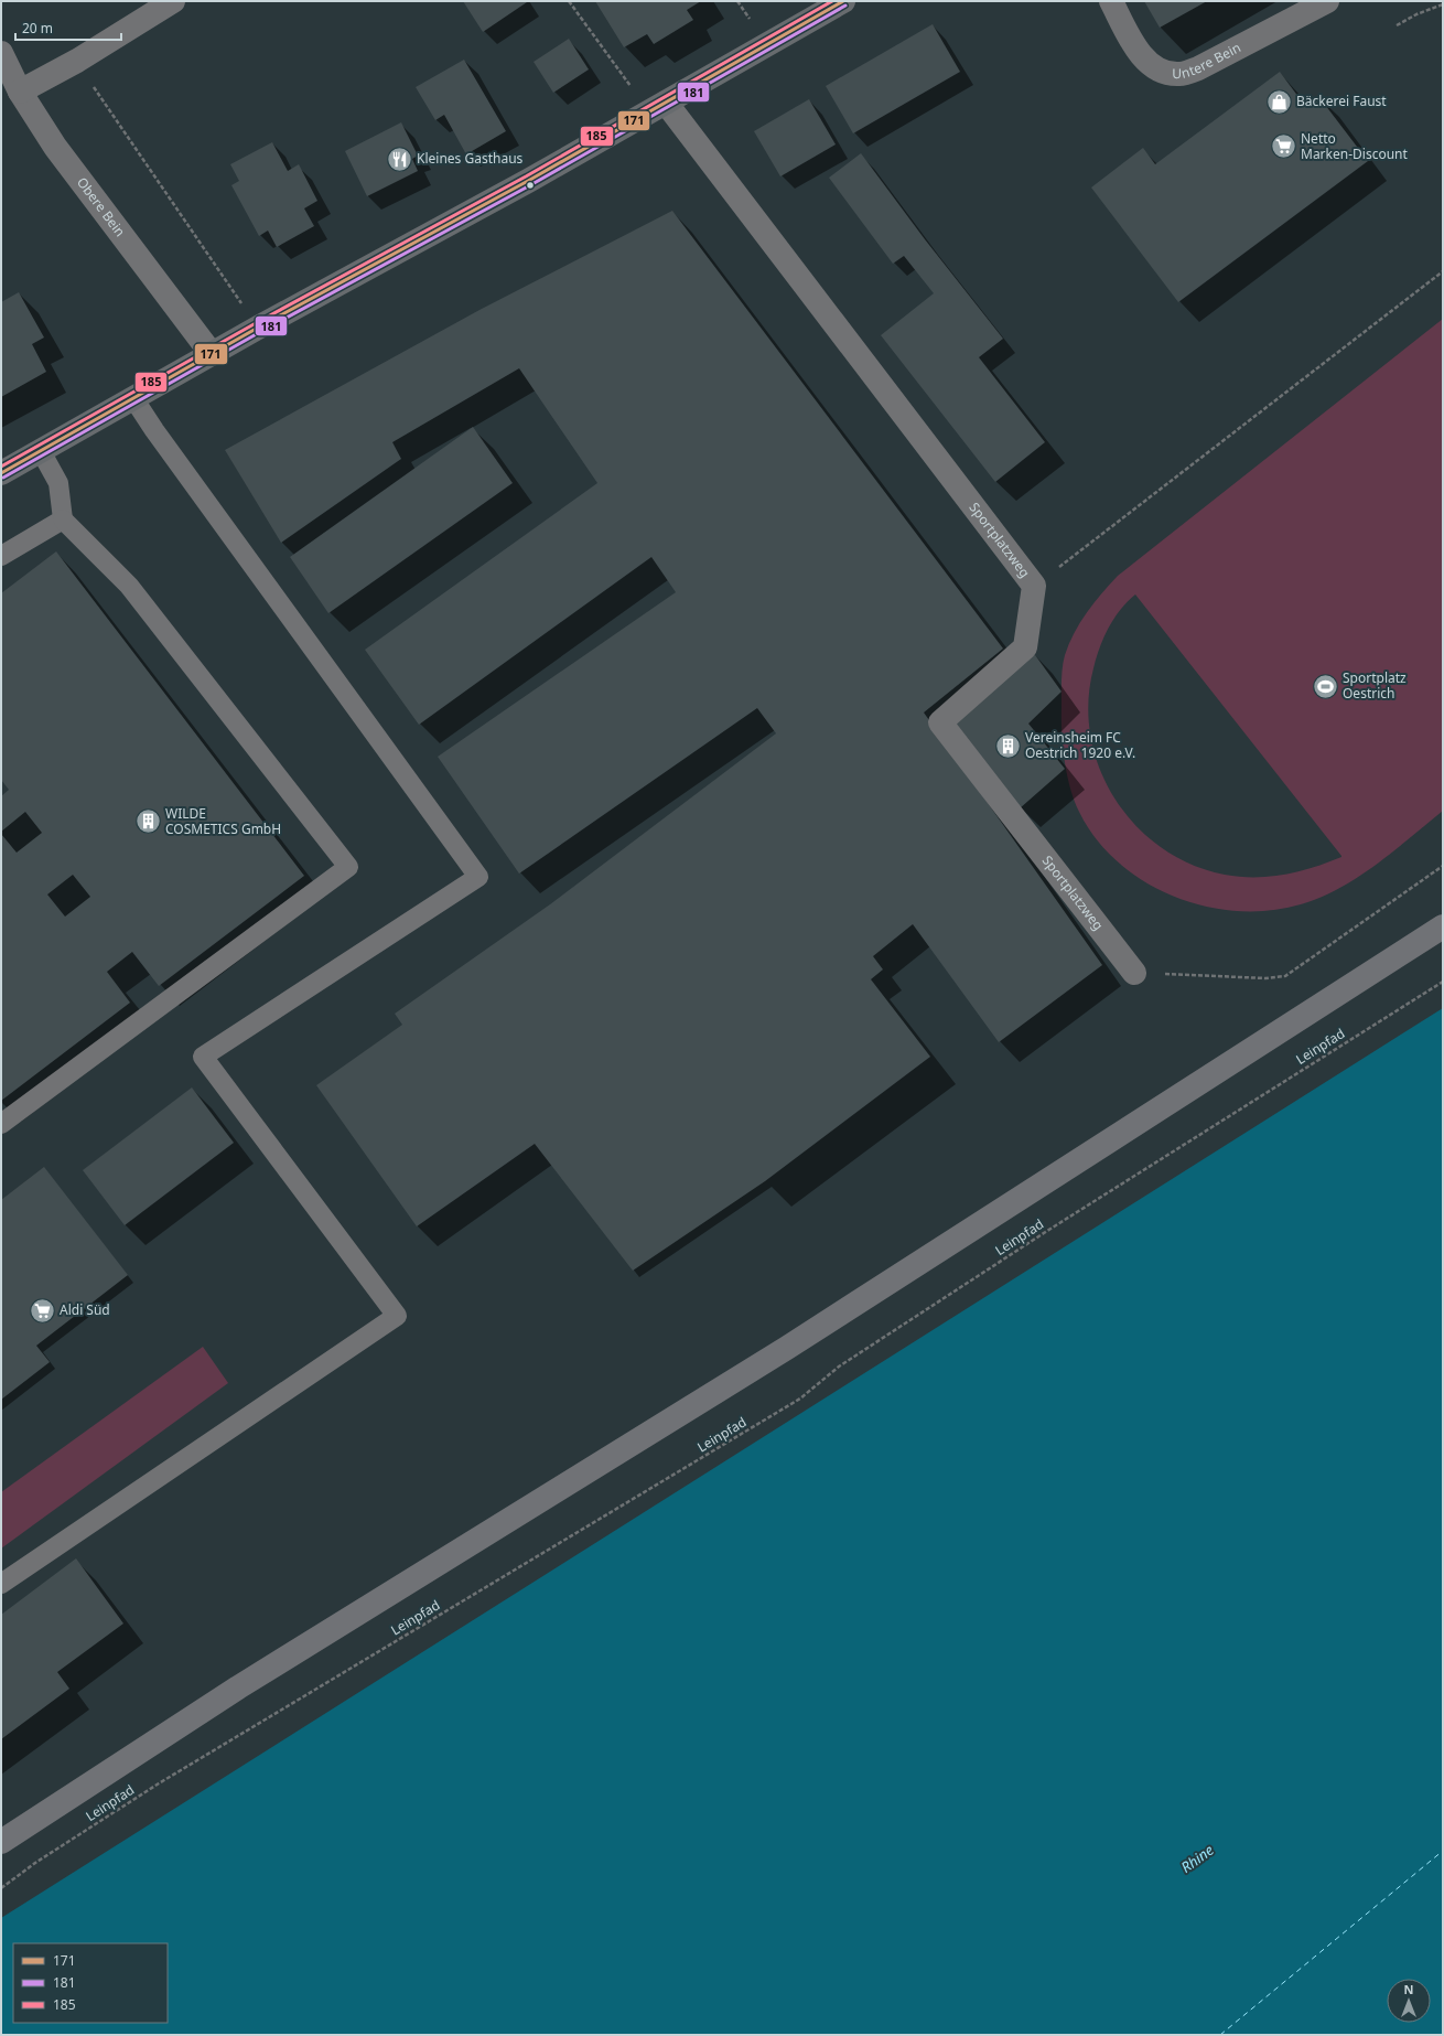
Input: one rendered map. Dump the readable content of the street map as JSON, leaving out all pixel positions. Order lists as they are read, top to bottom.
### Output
{
  "streets": {
    "street": ["Untere Bein", "Obere Bein", "Sportplatzweg"],
    "path": ["Leinpfad"]
  },
  "water": ["Rhine"],
  "places": {
    "shop": ["Bäckerei Faust"],
    "supermarket": ["Netto Marken-Discount", "Aldi Süd"],
    "restaurant": ["Kleines Gasthaus"],
    "sports": ["Sportplatz Oestrich"],
    "building": ["Vereinsheim FC Oestrich 1920 e.V.", "WILDE COSMETICS GmbH"]
  },
  "lines": ["transit line 171", "transit line 185", "transit line 181"],
  "legend": ["171", "181", "185"],
  "scale_bar": "20 m",
  "north": "top"
}
